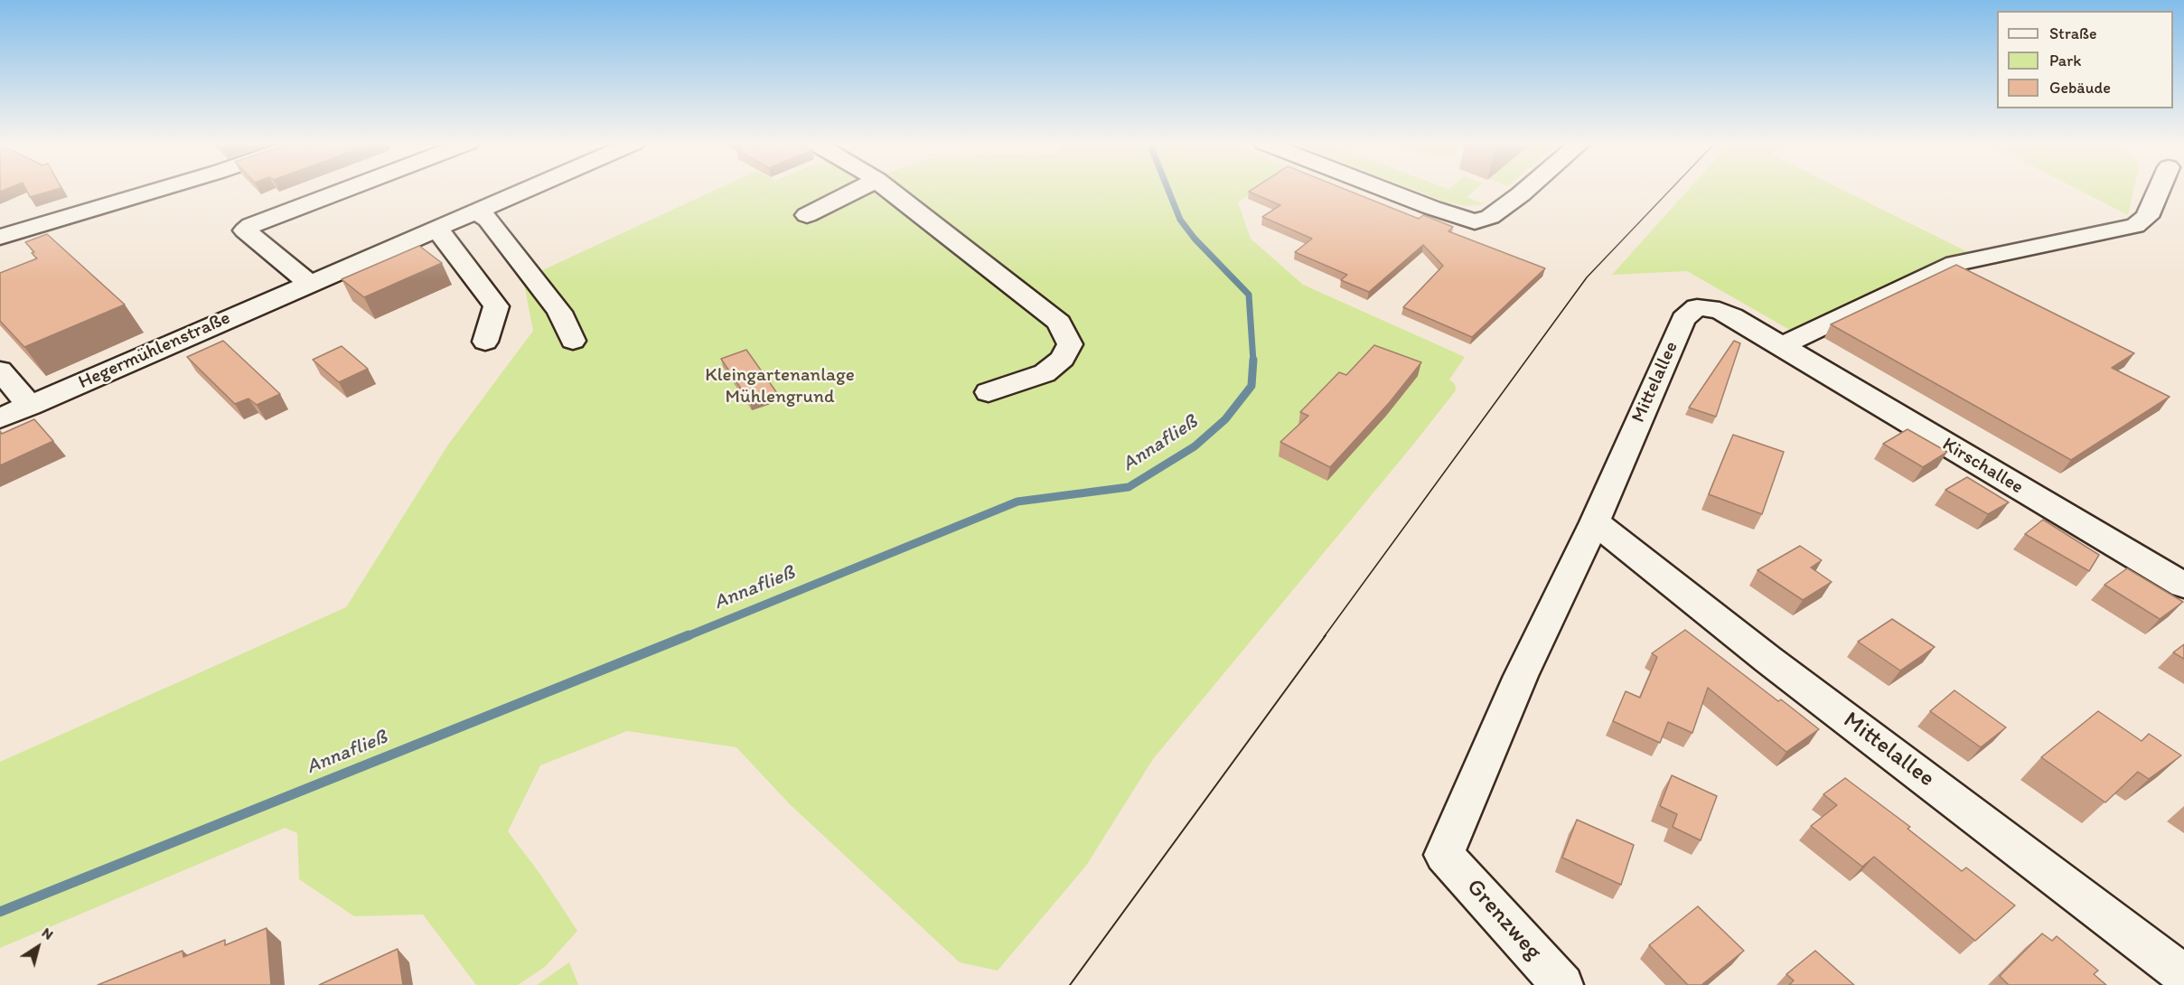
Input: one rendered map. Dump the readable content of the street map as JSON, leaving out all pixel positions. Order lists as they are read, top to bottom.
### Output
{
  "streets": {
    "street": [
      "Hegermühlenstraße",
      "Mittelallee",
      "Kirschallee",
      "Grenzweg"
    ]
  },
  "crossings": [
    ["Mittelallee", "Kirschallee"],
    ["Mittelallee", "Grenzweg"]
  ],
  "water": ["Annafließ"],
  "parks": ["Kleingartenanlage Mühlengrund"],
  "legend": ["Straße", "Park", "Gebäude"],
  "north": "top right"
}
